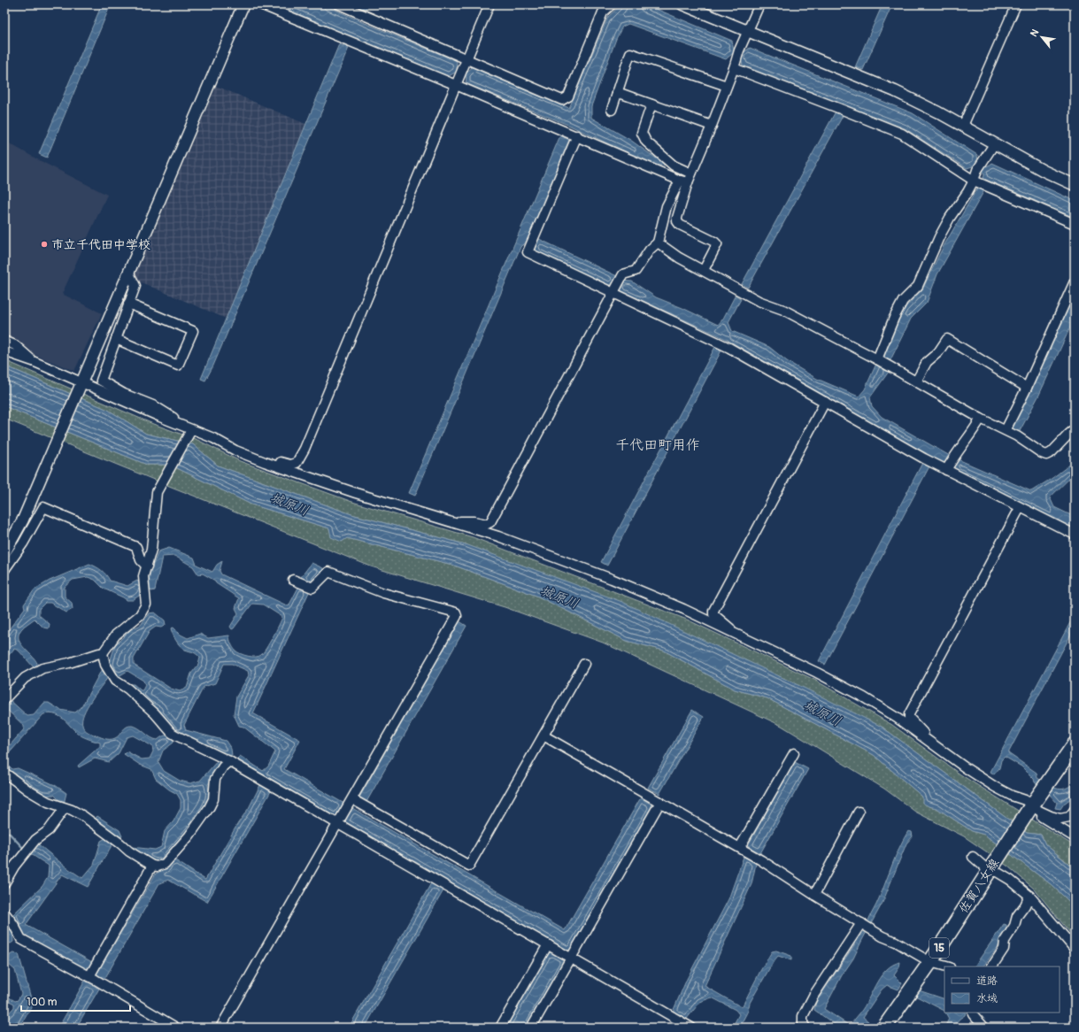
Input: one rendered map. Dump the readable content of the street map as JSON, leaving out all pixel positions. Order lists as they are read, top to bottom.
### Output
{
  "streets": {
    "main road": ["佐賀八女線", "15"]
  },
  "districts": ["千代田町用作"],
  "water": ["城原川"],
  "places": ["市立千代田中学校"],
  "legend": ["道路", "水域"],
  "scale_bar": "100 m",
  "north": "top left"
}
